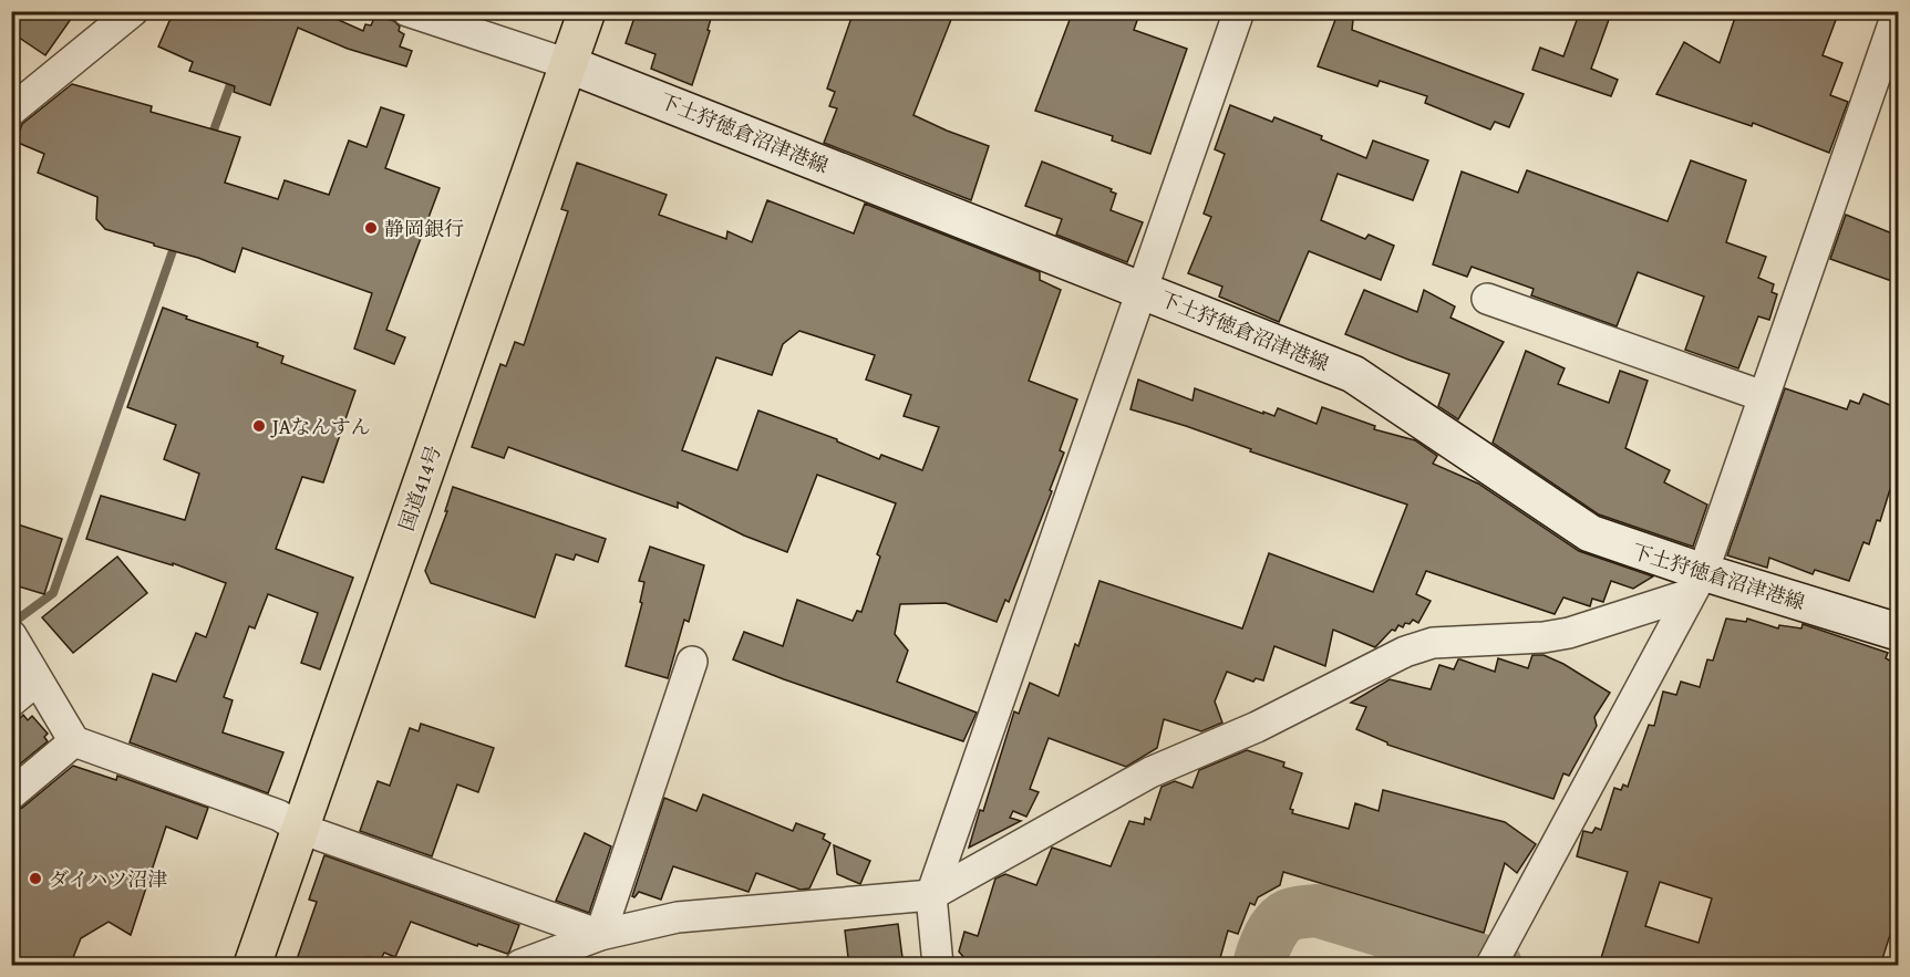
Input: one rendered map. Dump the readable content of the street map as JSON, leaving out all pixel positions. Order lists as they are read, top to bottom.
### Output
{
  "streets": {
    "highway": ["国道414号"],
    "main road": ["下土狩徳倉沼津港線"]
  },
  "crossings": [
    ["下土狩徳倉沼津港線", "国道414号"]
  ],
  "places": ["静岡銀行", "JAなんすん", "ダイハツ沼津"]
}
